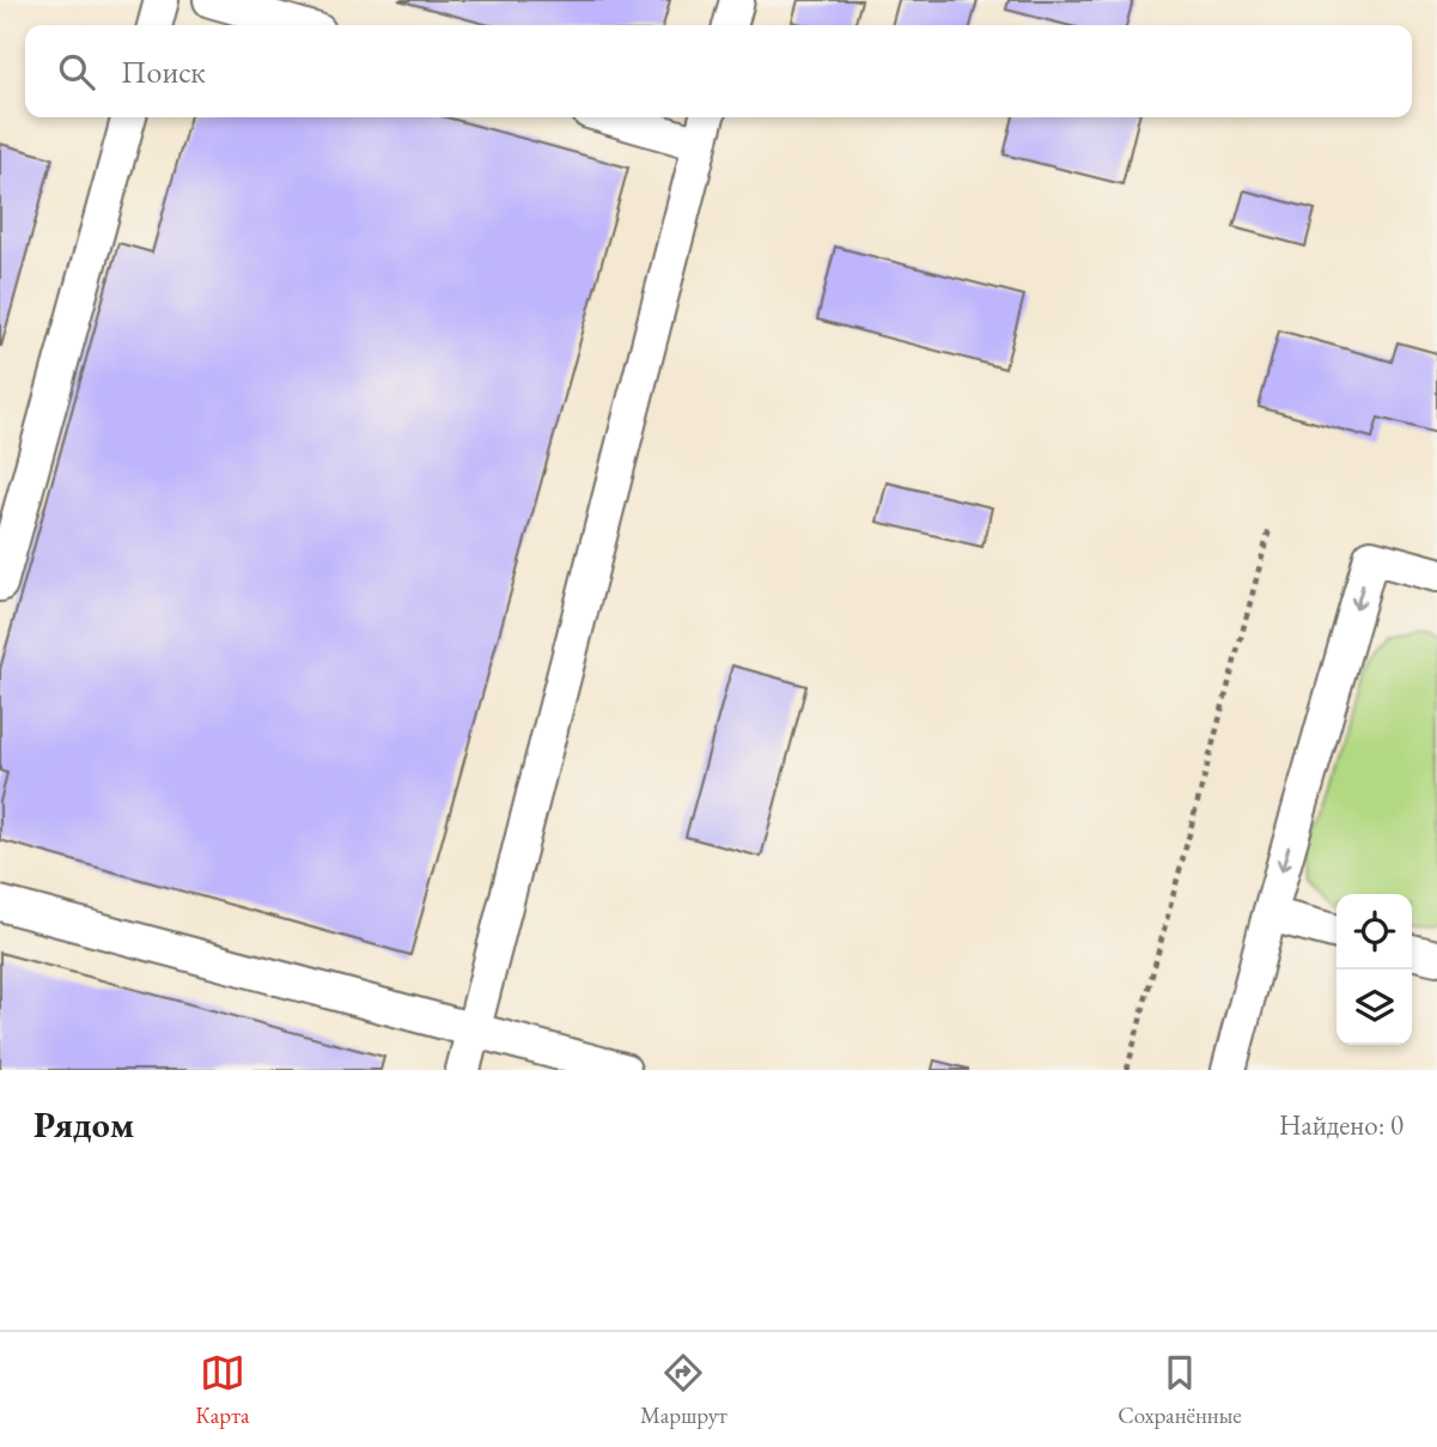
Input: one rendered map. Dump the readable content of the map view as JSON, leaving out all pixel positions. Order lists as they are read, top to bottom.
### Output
{
  "page": {
    "search": "Поиск",
    "heading": ["Рядом", "Найдено: 0"],
    "nav": ["Карта", "Маршрут", "Сохранённые"]
  }
}
